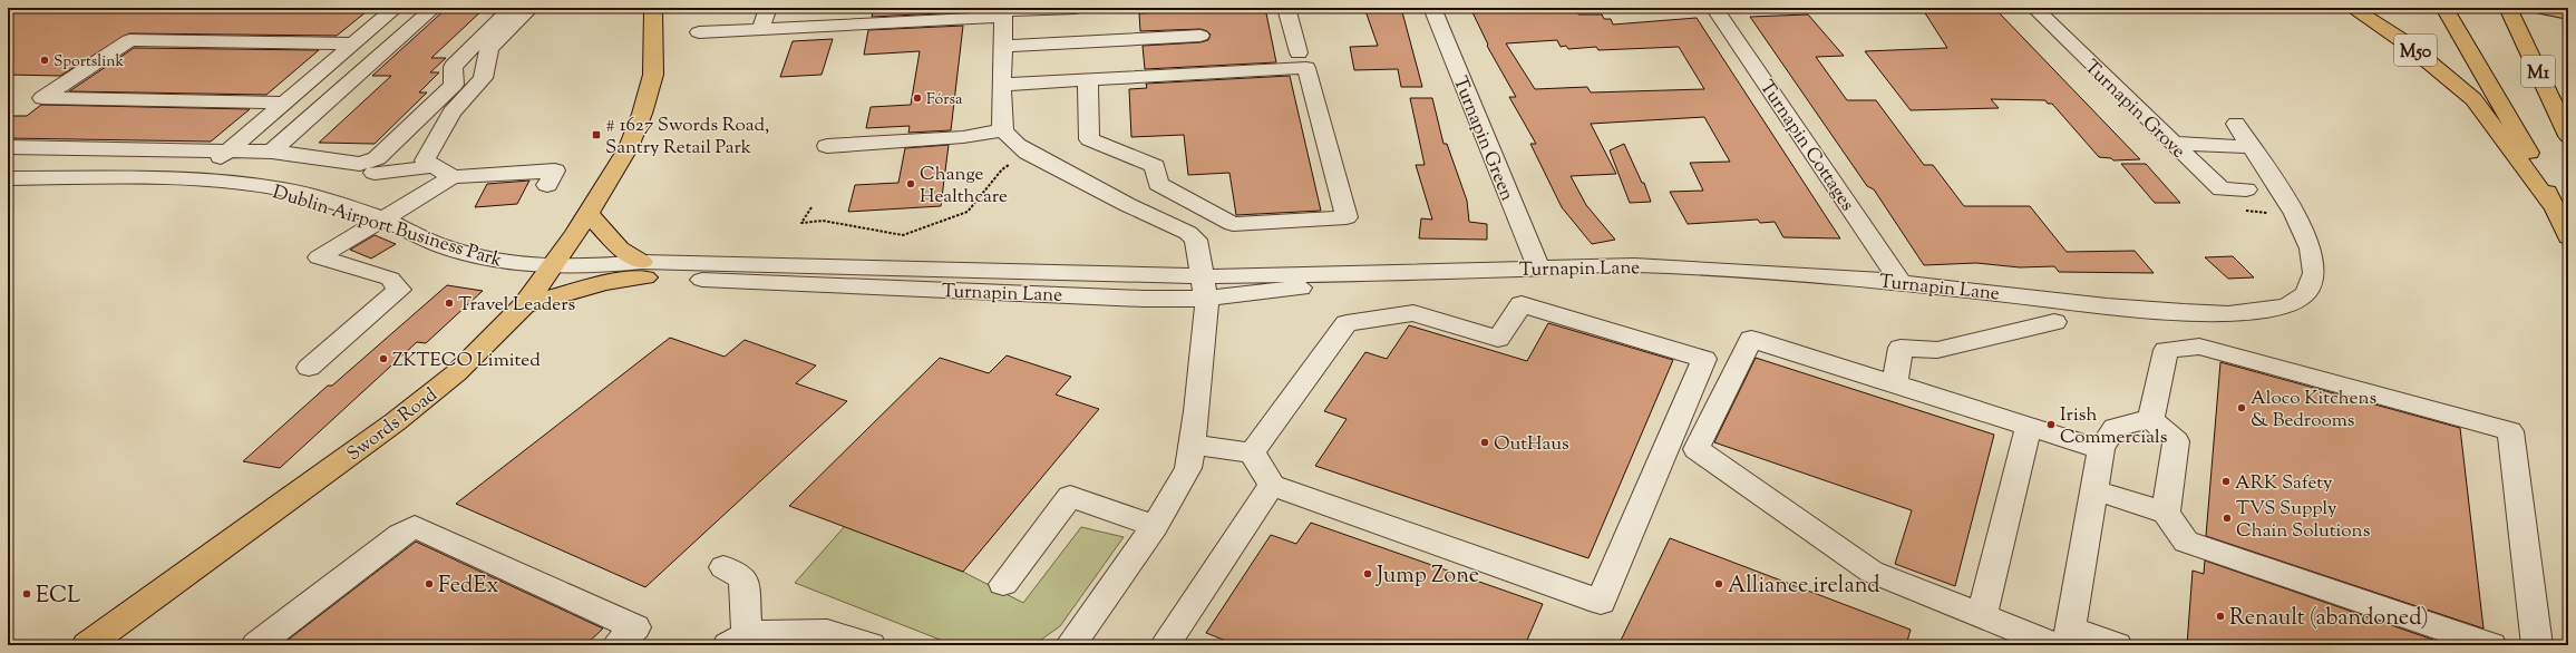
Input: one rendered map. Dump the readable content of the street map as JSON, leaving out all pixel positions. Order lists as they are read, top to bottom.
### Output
{
  "streets": {
    "main road": ["M50", "M1", "Swords Road"],
    "street": [
      "Turnapin Grove",
      "Turnapin Green",
      "Turnapin Cottages",
      "Dublin Airport Business Park",
      "Turnapin Lane"
    ]
  },
  "crossings": [
    ["Turnapin Green", "Turnapin Lane"],
    ["Turnapin Cottages", "Turnapin Lane"],
    ["Dublin Airport Business Park", "Turnapin Lane"],
    ["Dublin Airport Business Park", "Swords Road"],
    ["Turnapin Lane", "Swords Road"]
  ],
  "places": {
    "other": [
      "Sportslink",
      "Fórsa",
      "Change Healthcare",
      "Travel Leaders",
      "ZKTECO Limited",
      "Aloco Kitchens & Bedrooms",
      "Irish Commercials",
      "OutHaus",
      "ARK Safety",
      "TVS Supply Chain Solutions",
      "Jump Zone",
      "FedEx",
      "Alliance ireland",
      "ECL",
      "Renault (abandoned)"
    ],
    "transit": ["# 1627 Swords Road, Santry Retail Park"]
  }
}
